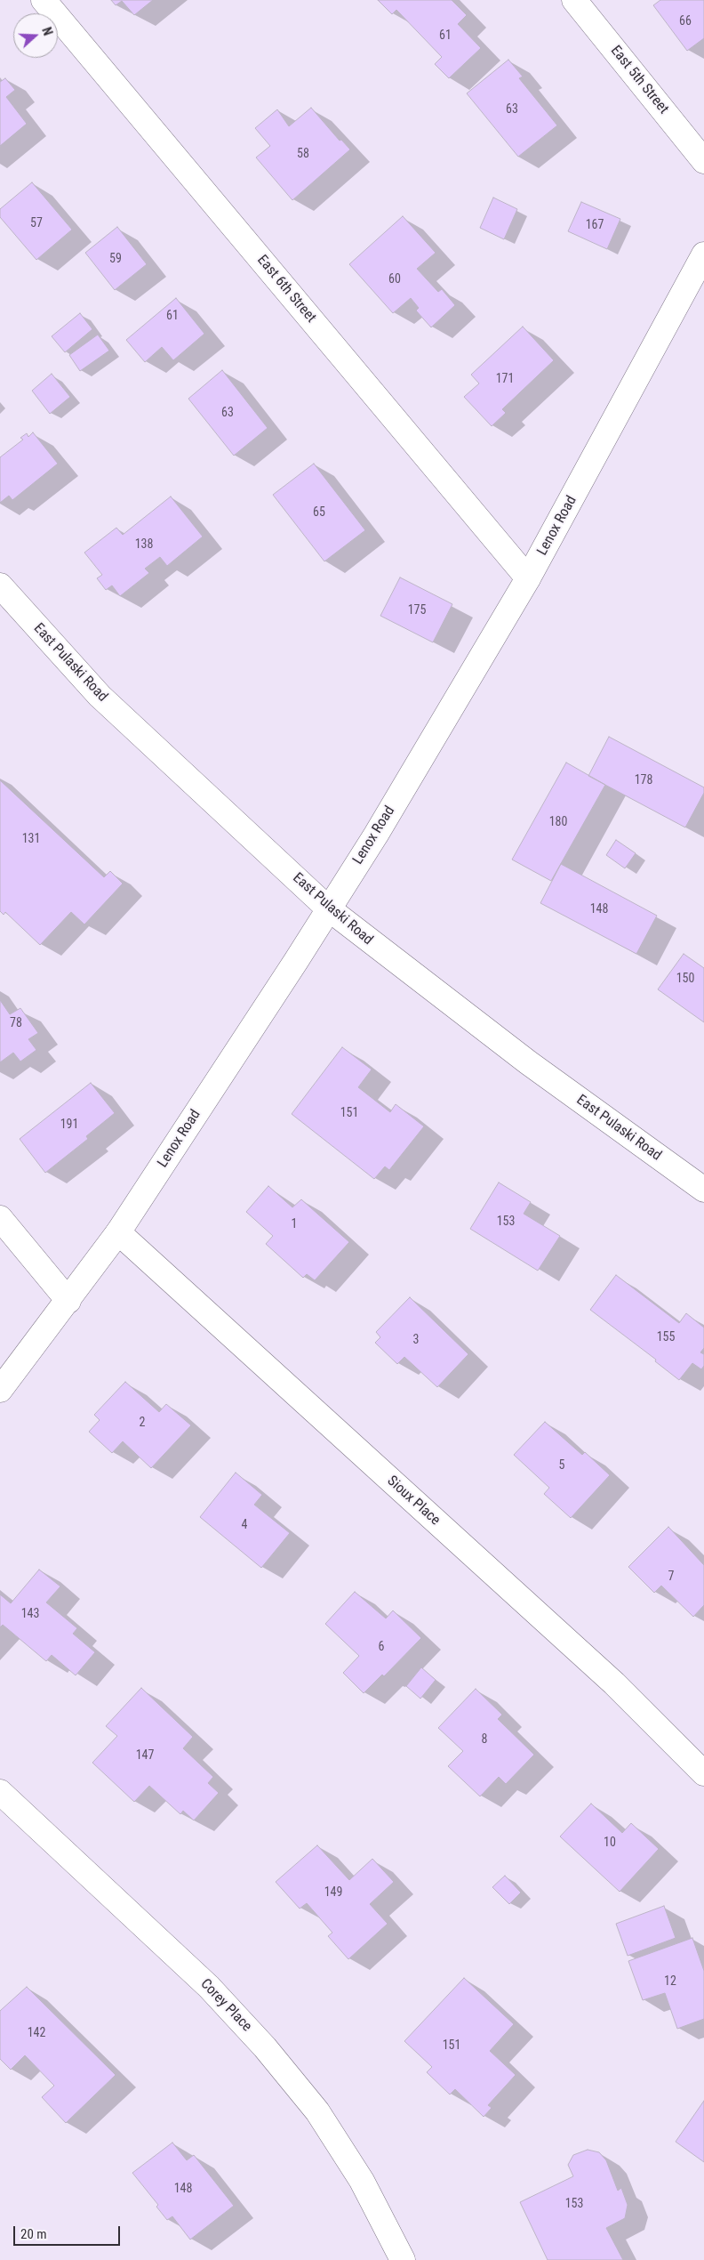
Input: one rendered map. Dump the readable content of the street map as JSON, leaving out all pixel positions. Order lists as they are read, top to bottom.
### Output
{
  "streets": {
    "street": [
      "East 5th Street",
      "East 6th Street",
      "Lenox Road",
      "East Pulaski Road",
      "Sioux Place",
      "Corey Place"
    ]
  },
  "crossings": [
    ["East 6th Street", "Lenox Road"],
    ["Lenox Road", "East Pulaski Road"],
    ["Lenox Road", "Sioux Place"]
  ],
  "house_numbers": [
    "66",
    "61",
    "63",
    "58",
    "57",
    "167",
    "59",
    "60",
    "61",
    "171",
    "63",
    "65",
    "138",
    "175",
    "178",
    "180",
    "131",
    "148",
    "150",
    "78",
    "151",
    "191",
    "153",
    "1",
    "155",
    "3",
    "2",
    "5",
    "4",
    "7",
    "143",
    "6",
    "8",
    "147",
    "10",
    "149",
    "12",
    "142",
    "151",
    "148",
    "153"
  ],
  "scale_bar": "20 m",
  "north": "right"
}
